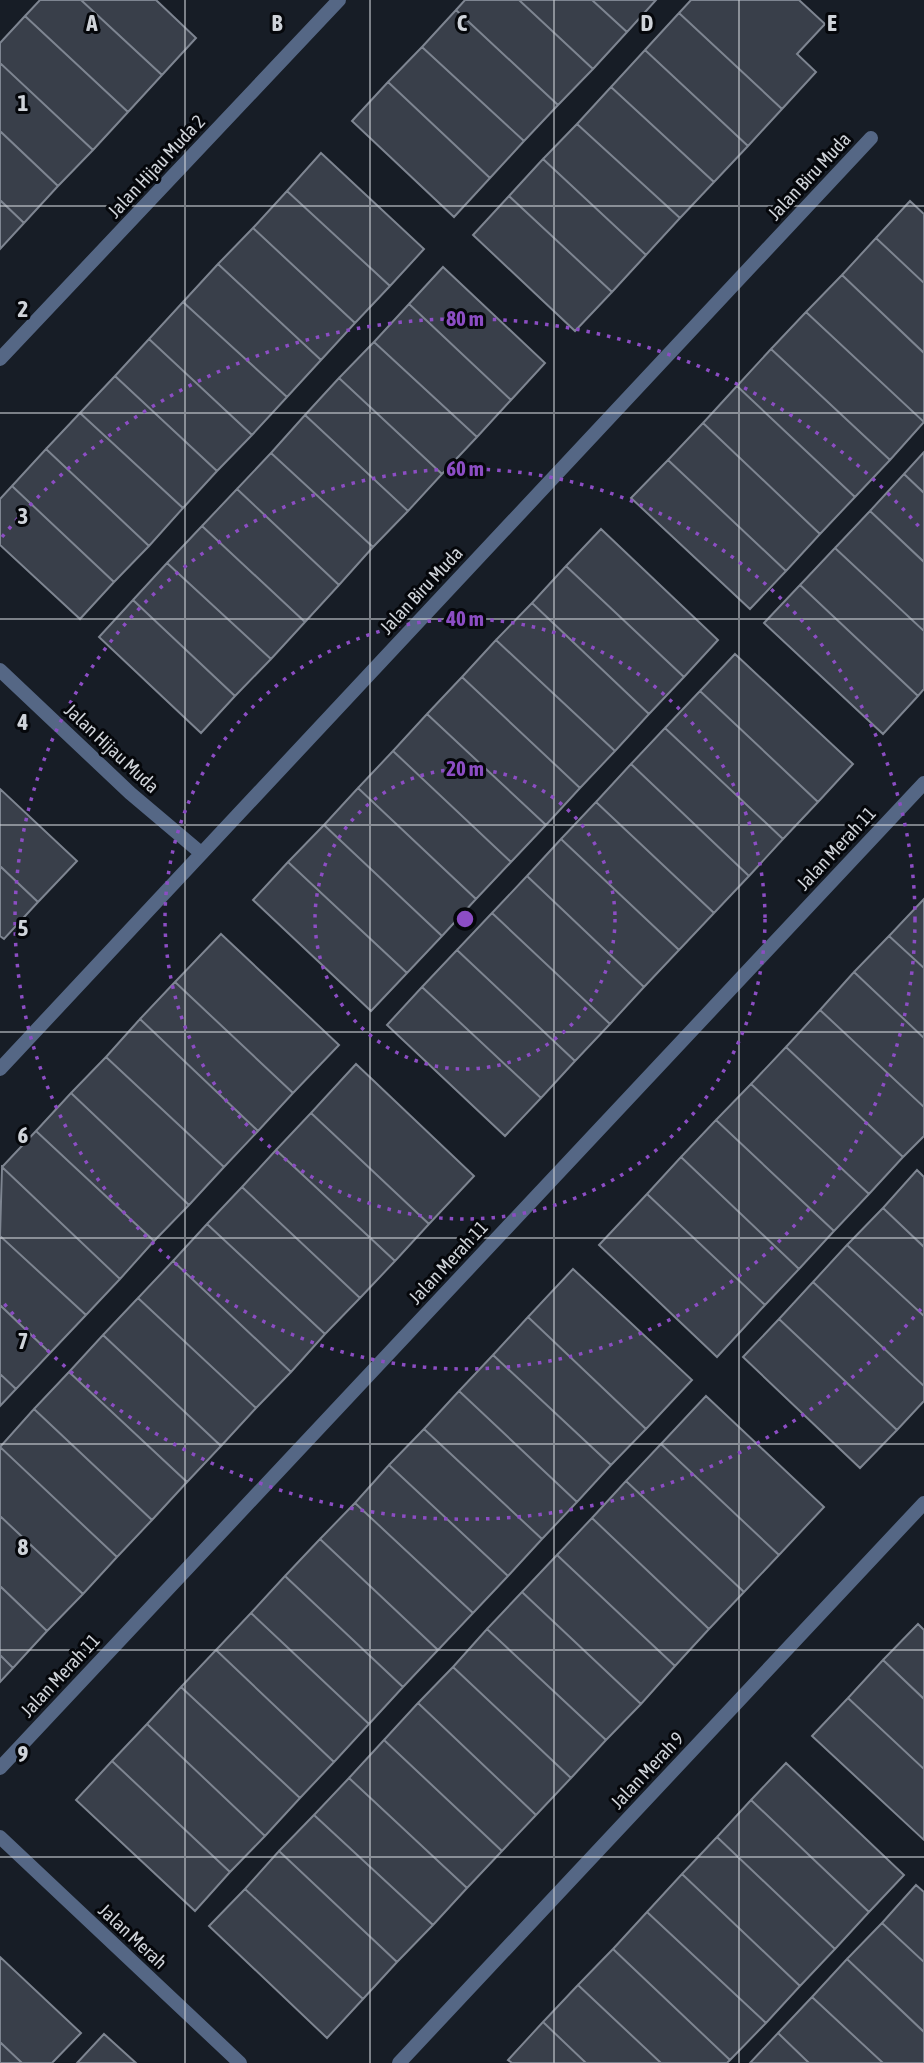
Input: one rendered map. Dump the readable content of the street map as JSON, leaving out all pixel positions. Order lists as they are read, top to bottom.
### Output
{
  "streets": {
    "street": [
      "Jalan Hijau Muda 2",
      "Jalan Biru Muda",
      "Jalan Hijau Muda",
      "Jalan Merah 11",
      "Jalan Merah 9",
      "Jalan Merah"
    ]
  },
  "crossings": [
    ["Jalan Biru Muda", "Jalan Hijau Muda"]
  ],
  "grid": {
    "columns": [
      "A",
      "B",
      "C",
      "D",
      "E"
    ],
    "rows": [
      "1",
      "2",
      "3",
      "4",
      "5",
      "6",
      "7",
      "8",
      "9"
    ]
  },
  "rings": [
    "80 m",
    "60 m",
    "40 m",
    "20 m"
  ]
}
